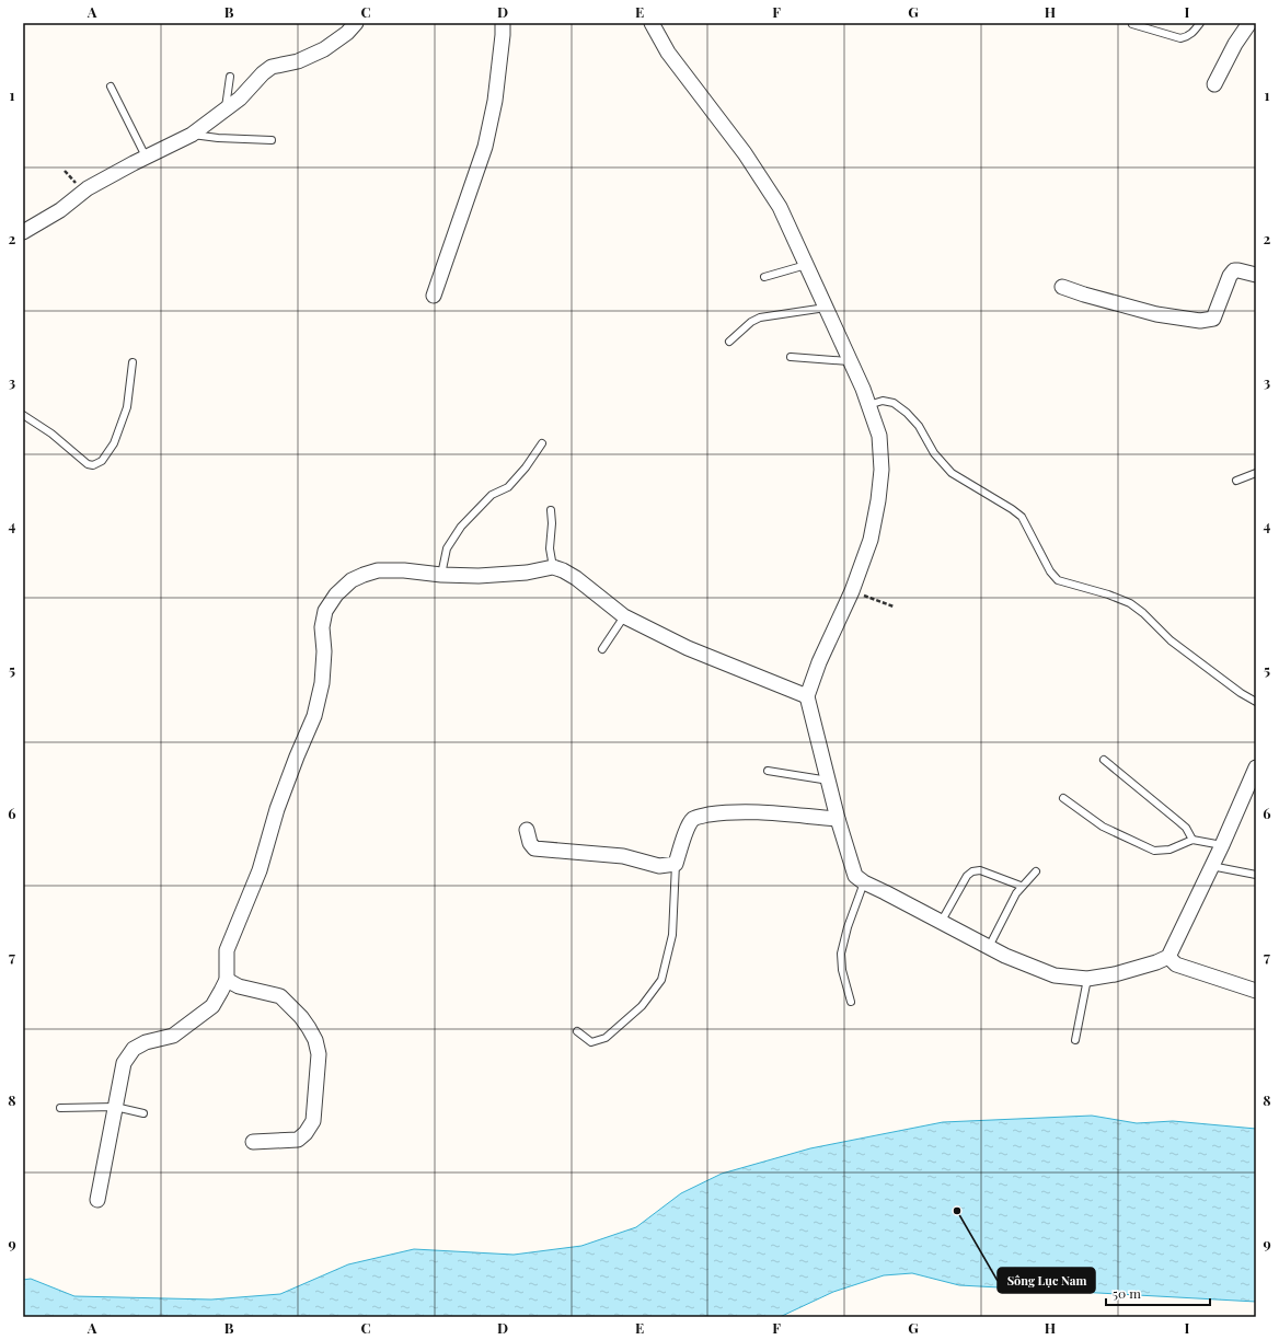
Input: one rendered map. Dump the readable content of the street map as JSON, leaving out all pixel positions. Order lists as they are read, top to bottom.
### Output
{
  "places": ["Sông Lục Nam"],
  "scale_bar": "50 m",
  "grid": {
    "columns": [
      "A",
      "B",
      "C",
      "D",
      "E",
      "F",
      "G",
      "H",
      "I"
    ],
    "rows": [
      "1",
      "2",
      "3",
      "4",
      "5",
      "6",
      "7",
      "8",
      "9"
    ]
  }
}
